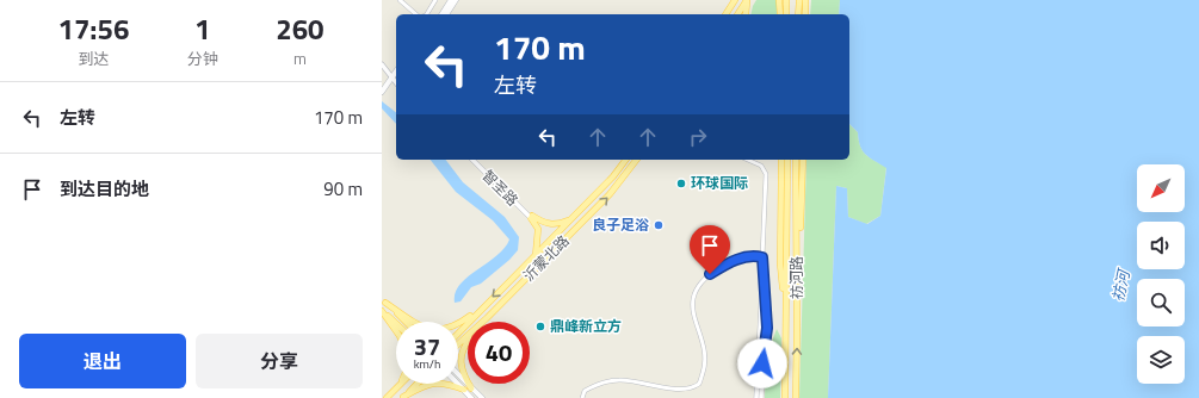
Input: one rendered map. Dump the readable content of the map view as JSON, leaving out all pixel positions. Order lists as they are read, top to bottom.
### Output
{
  "streets": {
    "main road": ["沂蒙北路", "祊河路"],
    "street": ["智圣路"]
  },
  "water": ["祊河"],
  "places": ["环球国际", "良子足浴", "鼎峰新立方"],
  "north": "bottom left",
  "page": {
    "eta": [
      "17:56",
      "到达",
      "1",
      "分钟",
      "260",
      "m"
    ],
    "turn": ["170 m", "左转"],
    "list": [
      {
        "name": "左转",
        "value": "170 m"
      },
      {
        "name": "到达目的地",
        "value": "90 m"
      }
    ],
    "speed": "37 km/h",
    "limit": "40",
    "buttons": ["退出", "分享"]
  }
}
